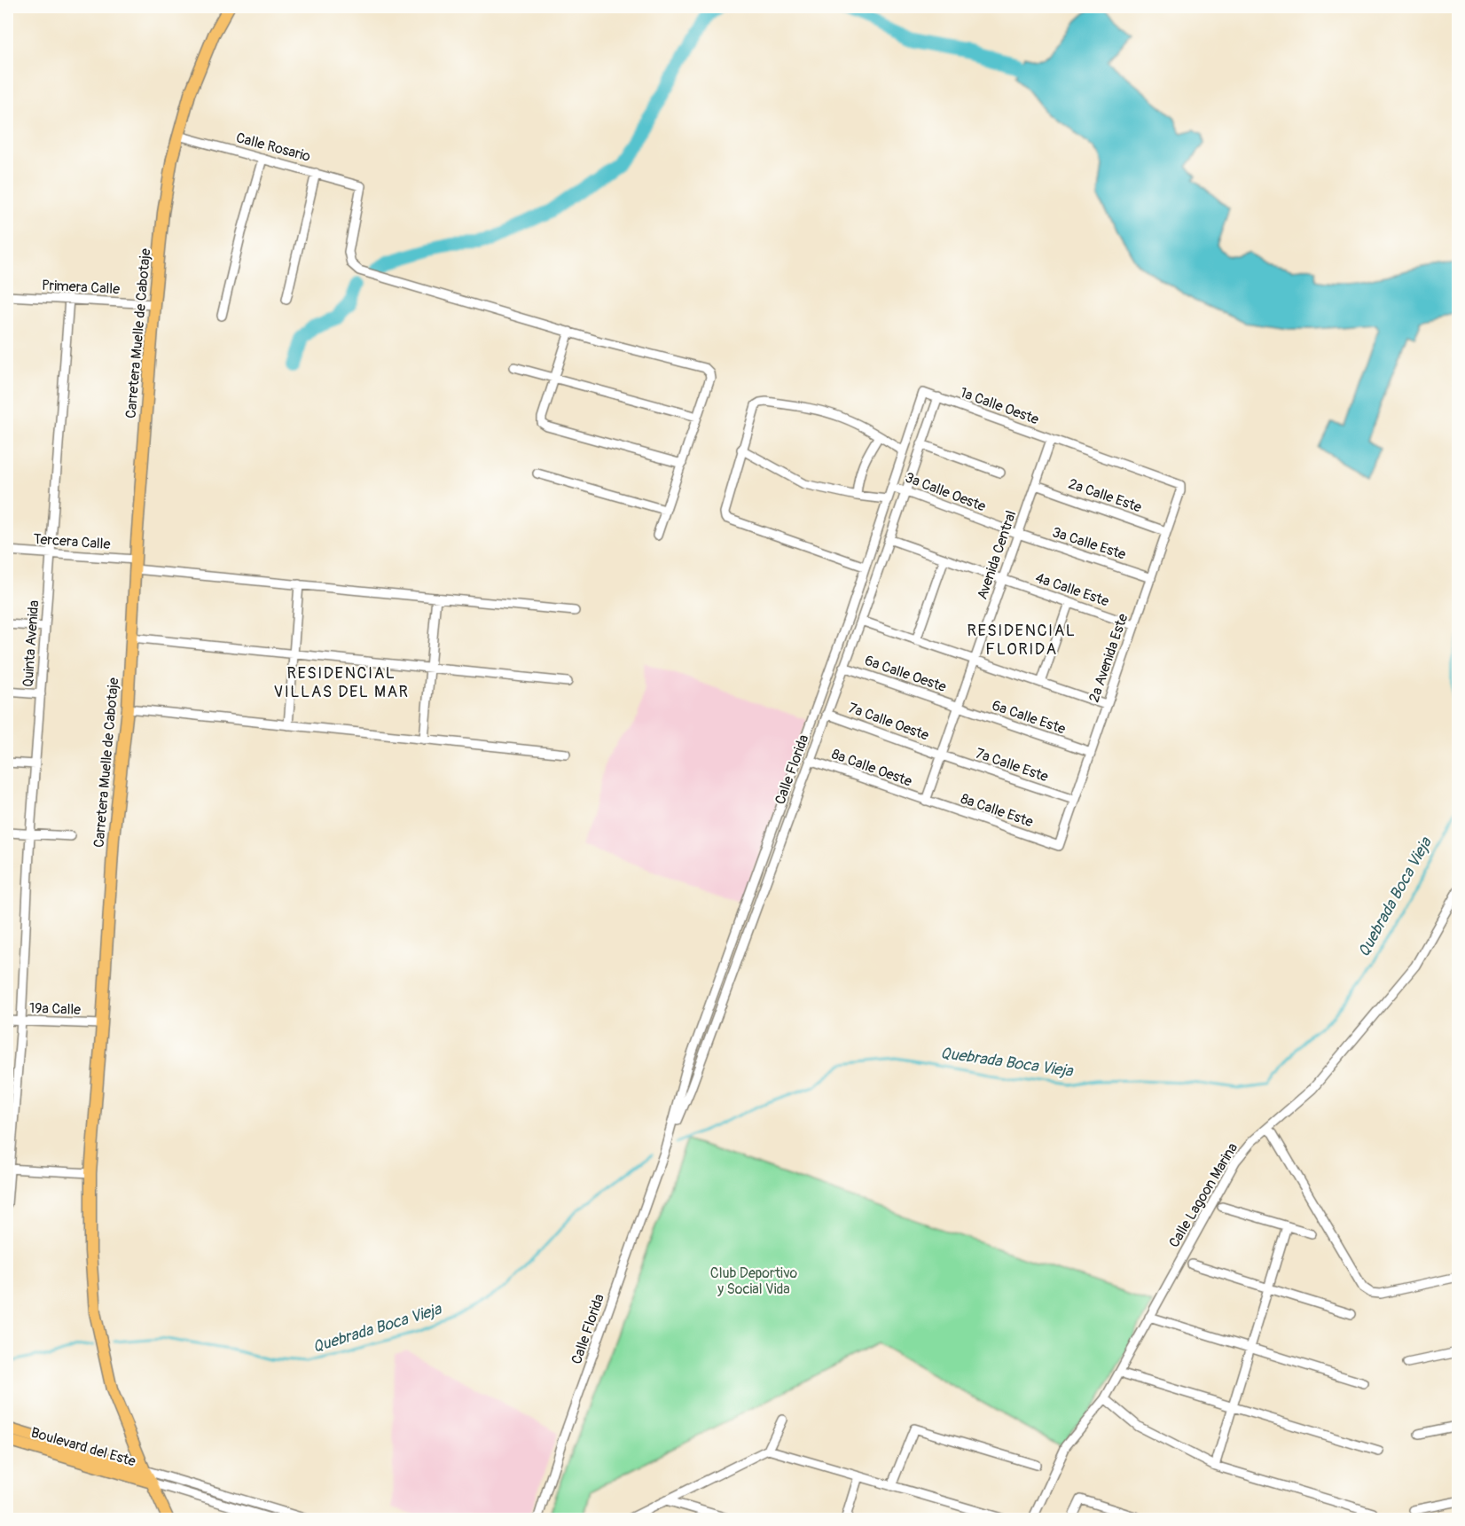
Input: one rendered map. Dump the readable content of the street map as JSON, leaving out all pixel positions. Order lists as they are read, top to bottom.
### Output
{
  "streets": {
    "main road": ["Carretera Muelle de Cabotaje", "Boulevard del Este"],
    "street": [
      "Calle Rosario",
      "Primera Calle",
      "1a Calle Oeste",
      "3a Calle Oeste",
      "2a Calle Este",
      "Tercera Calle",
      "3a Calle Este",
      "Avenida Central",
      "4a Calle Este",
      "Quinta Avenida",
      "2a Avenida Este",
      "6a Calle Oeste",
      "6a Calle Este",
      "7a Calle Oeste",
      "7a Calle Este",
      "8a Calle Oeste",
      "Calle Florida",
      "8a Calle Este",
      "19a Calle",
      "Calle Lagoon Marina"
    ]
  },
  "crossings": [
    ["Calle Rosario", "Carretera Muelle de Cabotaje"],
    ["Primera Calle", "Carretera Muelle de Cabotaje"],
    ["Primera Calle", "Quinta Avenida"],
    ["Carretera Muelle de Cabotaje", "Tercera Calle"],
    ["Carretera Muelle de Cabotaje", "19a Calle"],
    ["Carretera Muelle de Cabotaje", "Boulevard del Este"],
    ["1a Calle Oeste", "Avenida Central"],
    ["1a Calle Oeste", "2a Avenida Este"],
    ["1a Calle Oeste", "Calle Florida"],
    ["3a Calle Oeste", "3a Calle Este"],
    ["3a Calle Oeste", "Avenida Central"],
    ["3a Calle Oeste", "Calle Florida"],
    ["2a Calle Este", "Avenida Central"],
    ["2a Calle Este", "2a Avenida Este"],
    ["Tercera Calle", "Quinta Avenida"],
    ["3a Calle Este", "Avenida Central"],
    ["3a Calle Este", "2a Avenida Este"],
    ["Avenida Central", "4a Calle Este"],
    ["Avenida Central", "6a Calle Oeste"],
    ["Avenida Central", "6a Calle Este"],
    ["Avenida Central", "7a Calle Oeste"],
    ["Avenida Central", "7a Calle Este"],
    ["Avenida Central", "8a Calle Oeste"],
    ["Avenida Central", "8a Calle Este"],
    ["4a Calle Este", "2a Avenida Este"],
    ["4a Calle Este", "Calle Florida"],
    ["Quinta Avenida", "19a Calle"],
    ["2a Avenida Este", "6a Calle Este"],
    ["2a Avenida Este", "7a Calle Este"],
    ["2a Avenida Este", "8a Calle Este"],
    ["6a Calle Oeste", "6a Calle Este"],
    ["6a Calle Oeste", "Calle Florida"],
    ["7a Calle Oeste", "7a Calle Este"],
    ["7a Calle Oeste", "Calle Florida"],
    ["8a Calle Oeste", "Calle Florida"],
    ["8a Calle Oeste", "8a Calle Este"]
  ],
  "districts": ["RESIDENCIAL FLORIDA", "RESIDENCIAL VILLAS DEL MAR"],
  "water": ["Quebrada Boca Vieja"],
  "parks": ["Club Deportivo y Social Vida"]
}
